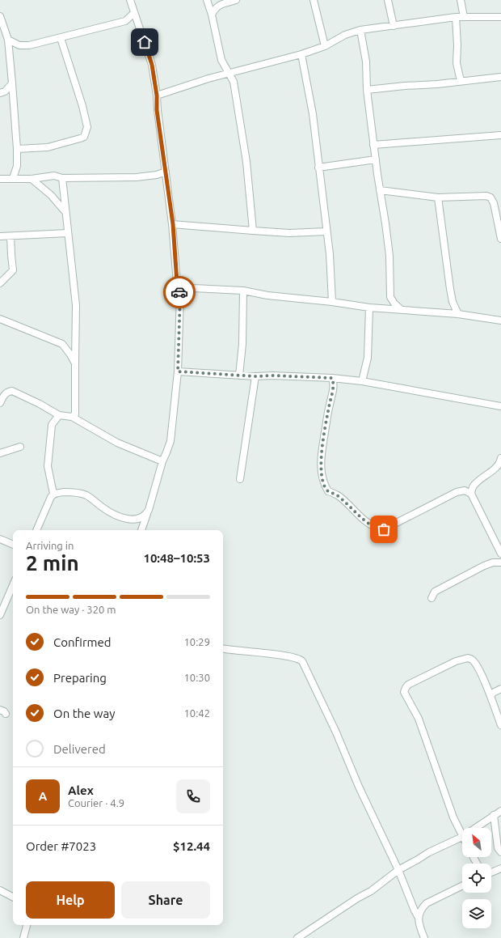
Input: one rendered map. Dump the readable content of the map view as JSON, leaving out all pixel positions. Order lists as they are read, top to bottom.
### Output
{
  "north": "top left",
  "page": {
    "heading": ["2 min", "Arriving in", "10:48–10:53"],
    "panel": [
      "Alex",
      "Courier · 4.9",
      "Order #7023",
      "$12.44"
    ],
    "bar": "On the way · 320 m",
    "list": [
      ["Confirmed", "10:29"],
      ["Preparing", "10:30"],
      ["On the way", "10:42"],
      "Delivered"
    ],
    "round": "A",
    "buttons": ["Help", "Share"]
  }
}
